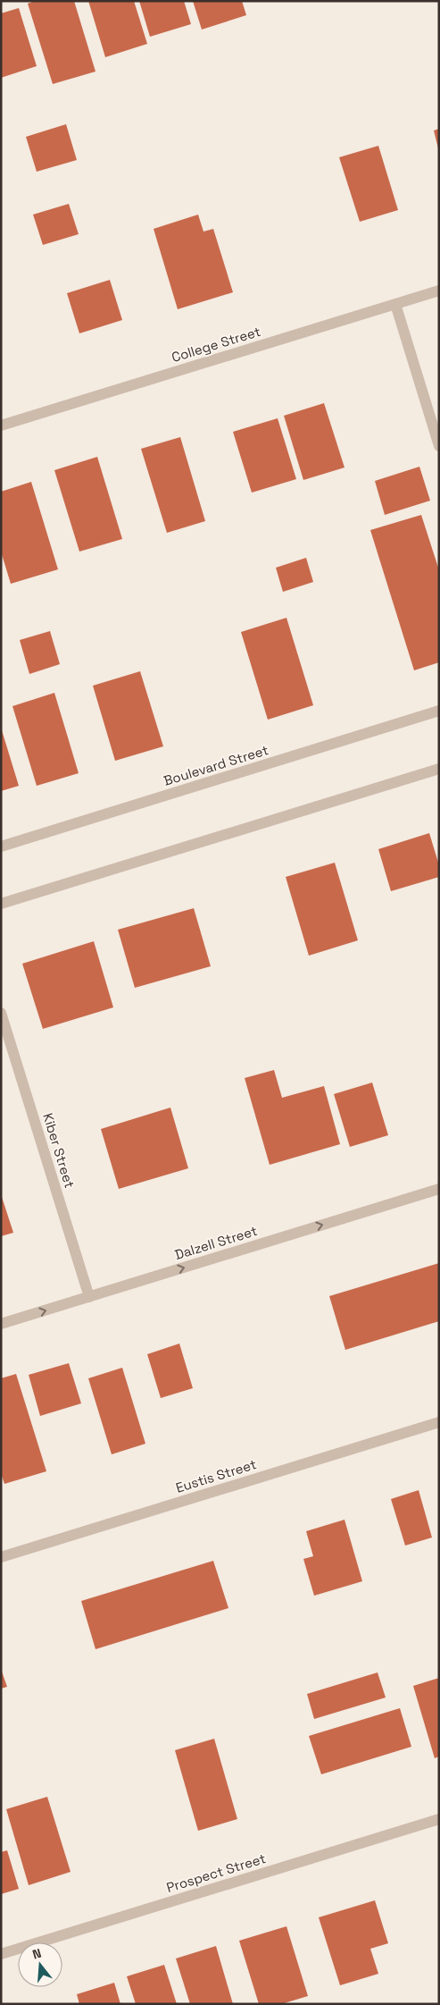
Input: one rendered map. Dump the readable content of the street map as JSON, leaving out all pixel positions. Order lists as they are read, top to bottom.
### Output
{
  "streets": {
    "street": [
      "College Street",
      "Boulevard Street",
      "Kiber Street",
      "Dalzell Street",
      "Eustis Street",
      "Prospect Street"
    ]
  },
  "crossings": [
    ["Kiber Street", "Dalzell Street"]
  ],
  "one_way": ["Dalzell Street"],
  "north": "top"
}
